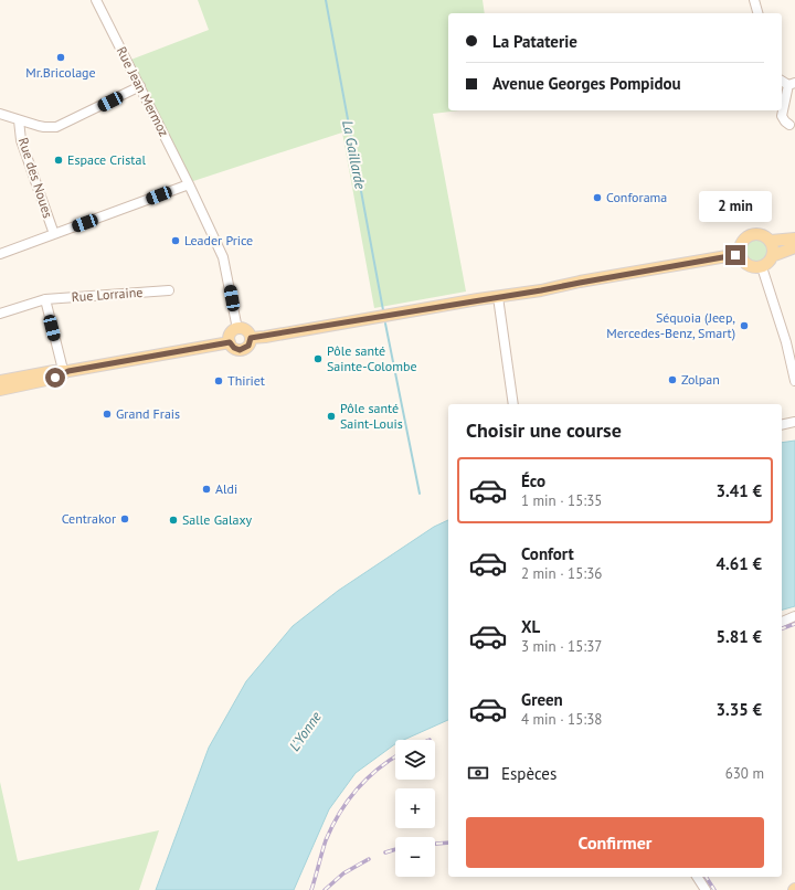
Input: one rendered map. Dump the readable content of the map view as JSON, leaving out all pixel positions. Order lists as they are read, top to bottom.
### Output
{
  "streets": {
    "street": ["Rue Jean Mermoz", "Rue des Noues", "Rue Lorraine"]
  },
  "water": ["La Gaillarde", "L'Yonne"],
  "places": [
    "Mr.Bricolage",
    "Espace Cristal",
    "Conforama",
    "Leader Price",
    "Séquoia (Jeep, Mercedes-Benz, Smart)",
    "Pôle santé Sainte-Colombe",
    "Zolpan",
    "Thiriet",
    "Grand Frais",
    "Pôle santé Saint-Louis",
    "Aldi",
    "Centrakor",
    "Salle Galaxy"
  ],
  "page": {
    "banner": ["La Pataterie", "Avenue Georges Pompidou"],
    "bubble": "2 min",
    "heading": "Choisir une course",
    "list": [
      {
        "name": "Éco",
        "note": "1 min · 15:35",
        "value": "3.41 €"
      },
      {
        "name": "Confort",
        "note": "2 min · 15:36",
        "value": "4.61 €"
      },
      {
        "name": "XL",
        "note": "3 min · 15:37",
        "value": "5.81 €"
      },
      {
        "name": "Green",
        "note": "4 min · 15:38",
        "value": "3.35 €"
      }
    ],
    "map_buttons": ["+", "−"],
    "pay": ["Espèces", "630 m"],
    "buttons": "Confirmer"
  }
}
